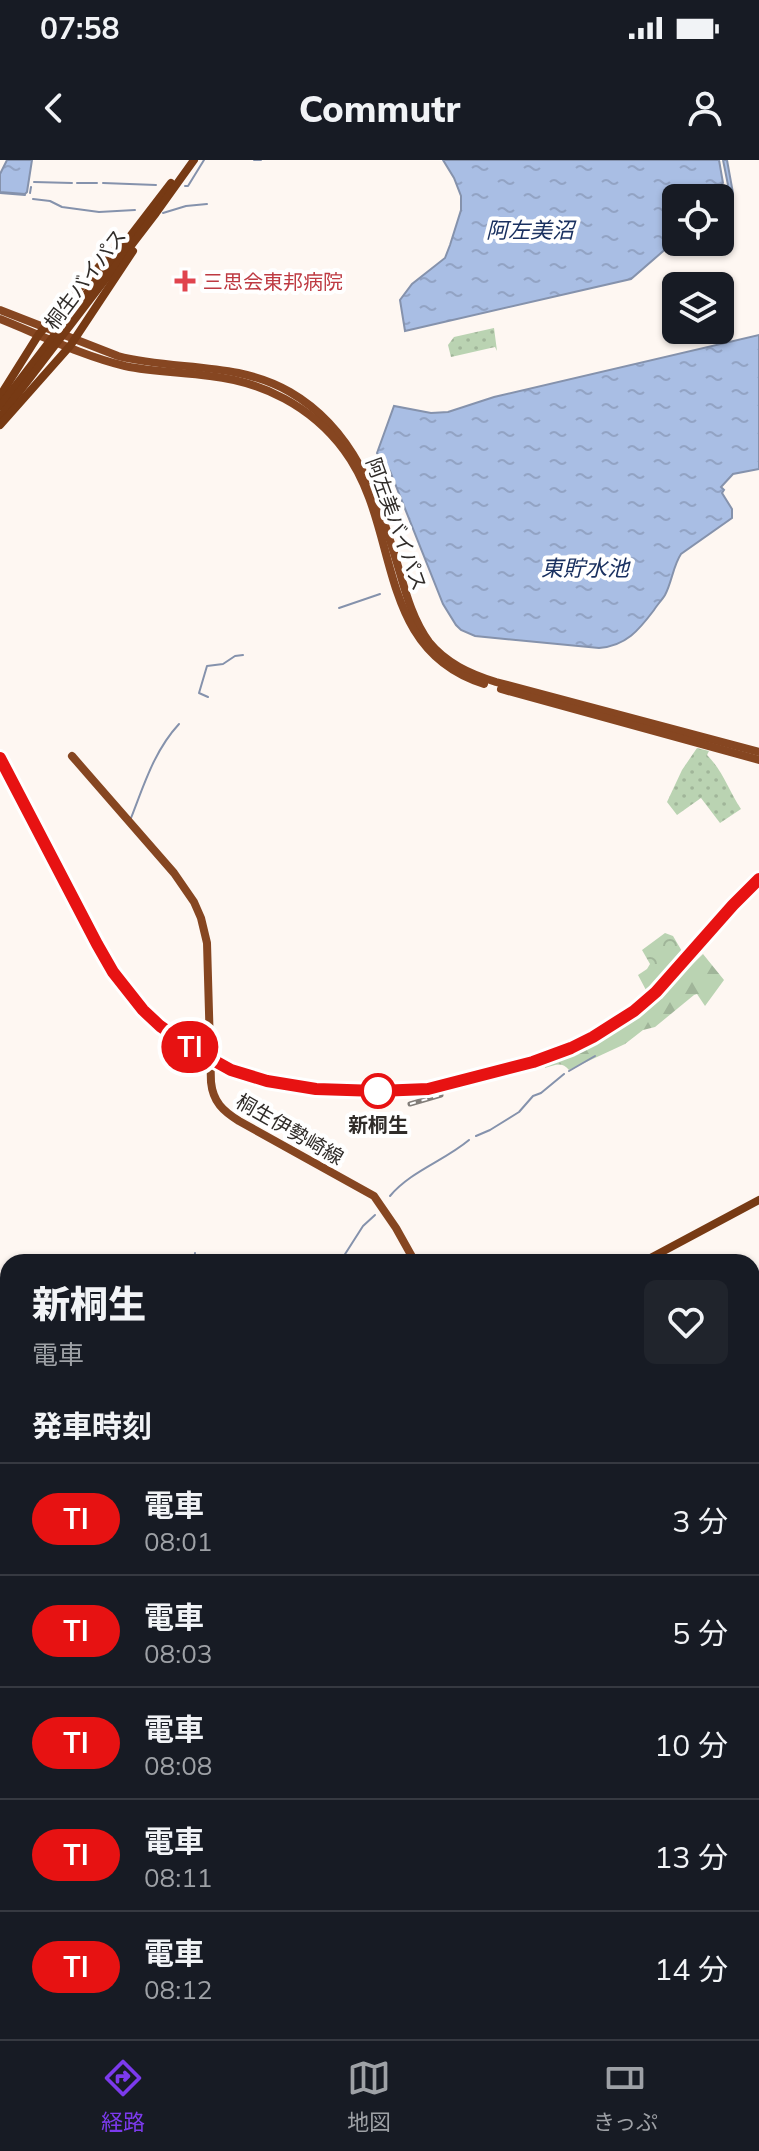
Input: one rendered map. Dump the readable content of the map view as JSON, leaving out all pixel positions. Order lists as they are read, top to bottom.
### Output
{
  "streets": {
    "highway": ["桐生バイパス"],
    "main road": ["阿左美バイパス", "桐生伊勢崎線"]
  },
  "water": ["阿左美沼", "東貯水池"],
  "places": {
    "health": ["三思会東邦病院"],
    "other": ["新桐生"]
  },
  "page": {
    "status": "07:58",
    "header": "Commutr",
    "on_map": "TI",
    "heading": [
      ["新桐生", "電車"],
      "発車時刻"
    ],
    "list": [
      {
        "mark": "TI",
        "name": "電車",
        "note": "08:01",
        "value": "3 分"
      },
      {
        "mark": "TI",
        "name": "電車",
        "note": "08:03",
        "value": "5 分"
      },
      {
        "mark": "TI",
        "name": "電車",
        "note": "08:08",
        "value": "10 分"
      },
      {
        "mark": "TI",
        "name": "電車",
        "note": "08:11",
        "value": "13 分"
      },
      {
        "mark": "TI",
        "name": "電車",
        "note": "08:12",
        "value": "14 分"
      }
    ],
    "tabs": ["経路", "地図", "きっぷ"]
  }
}
